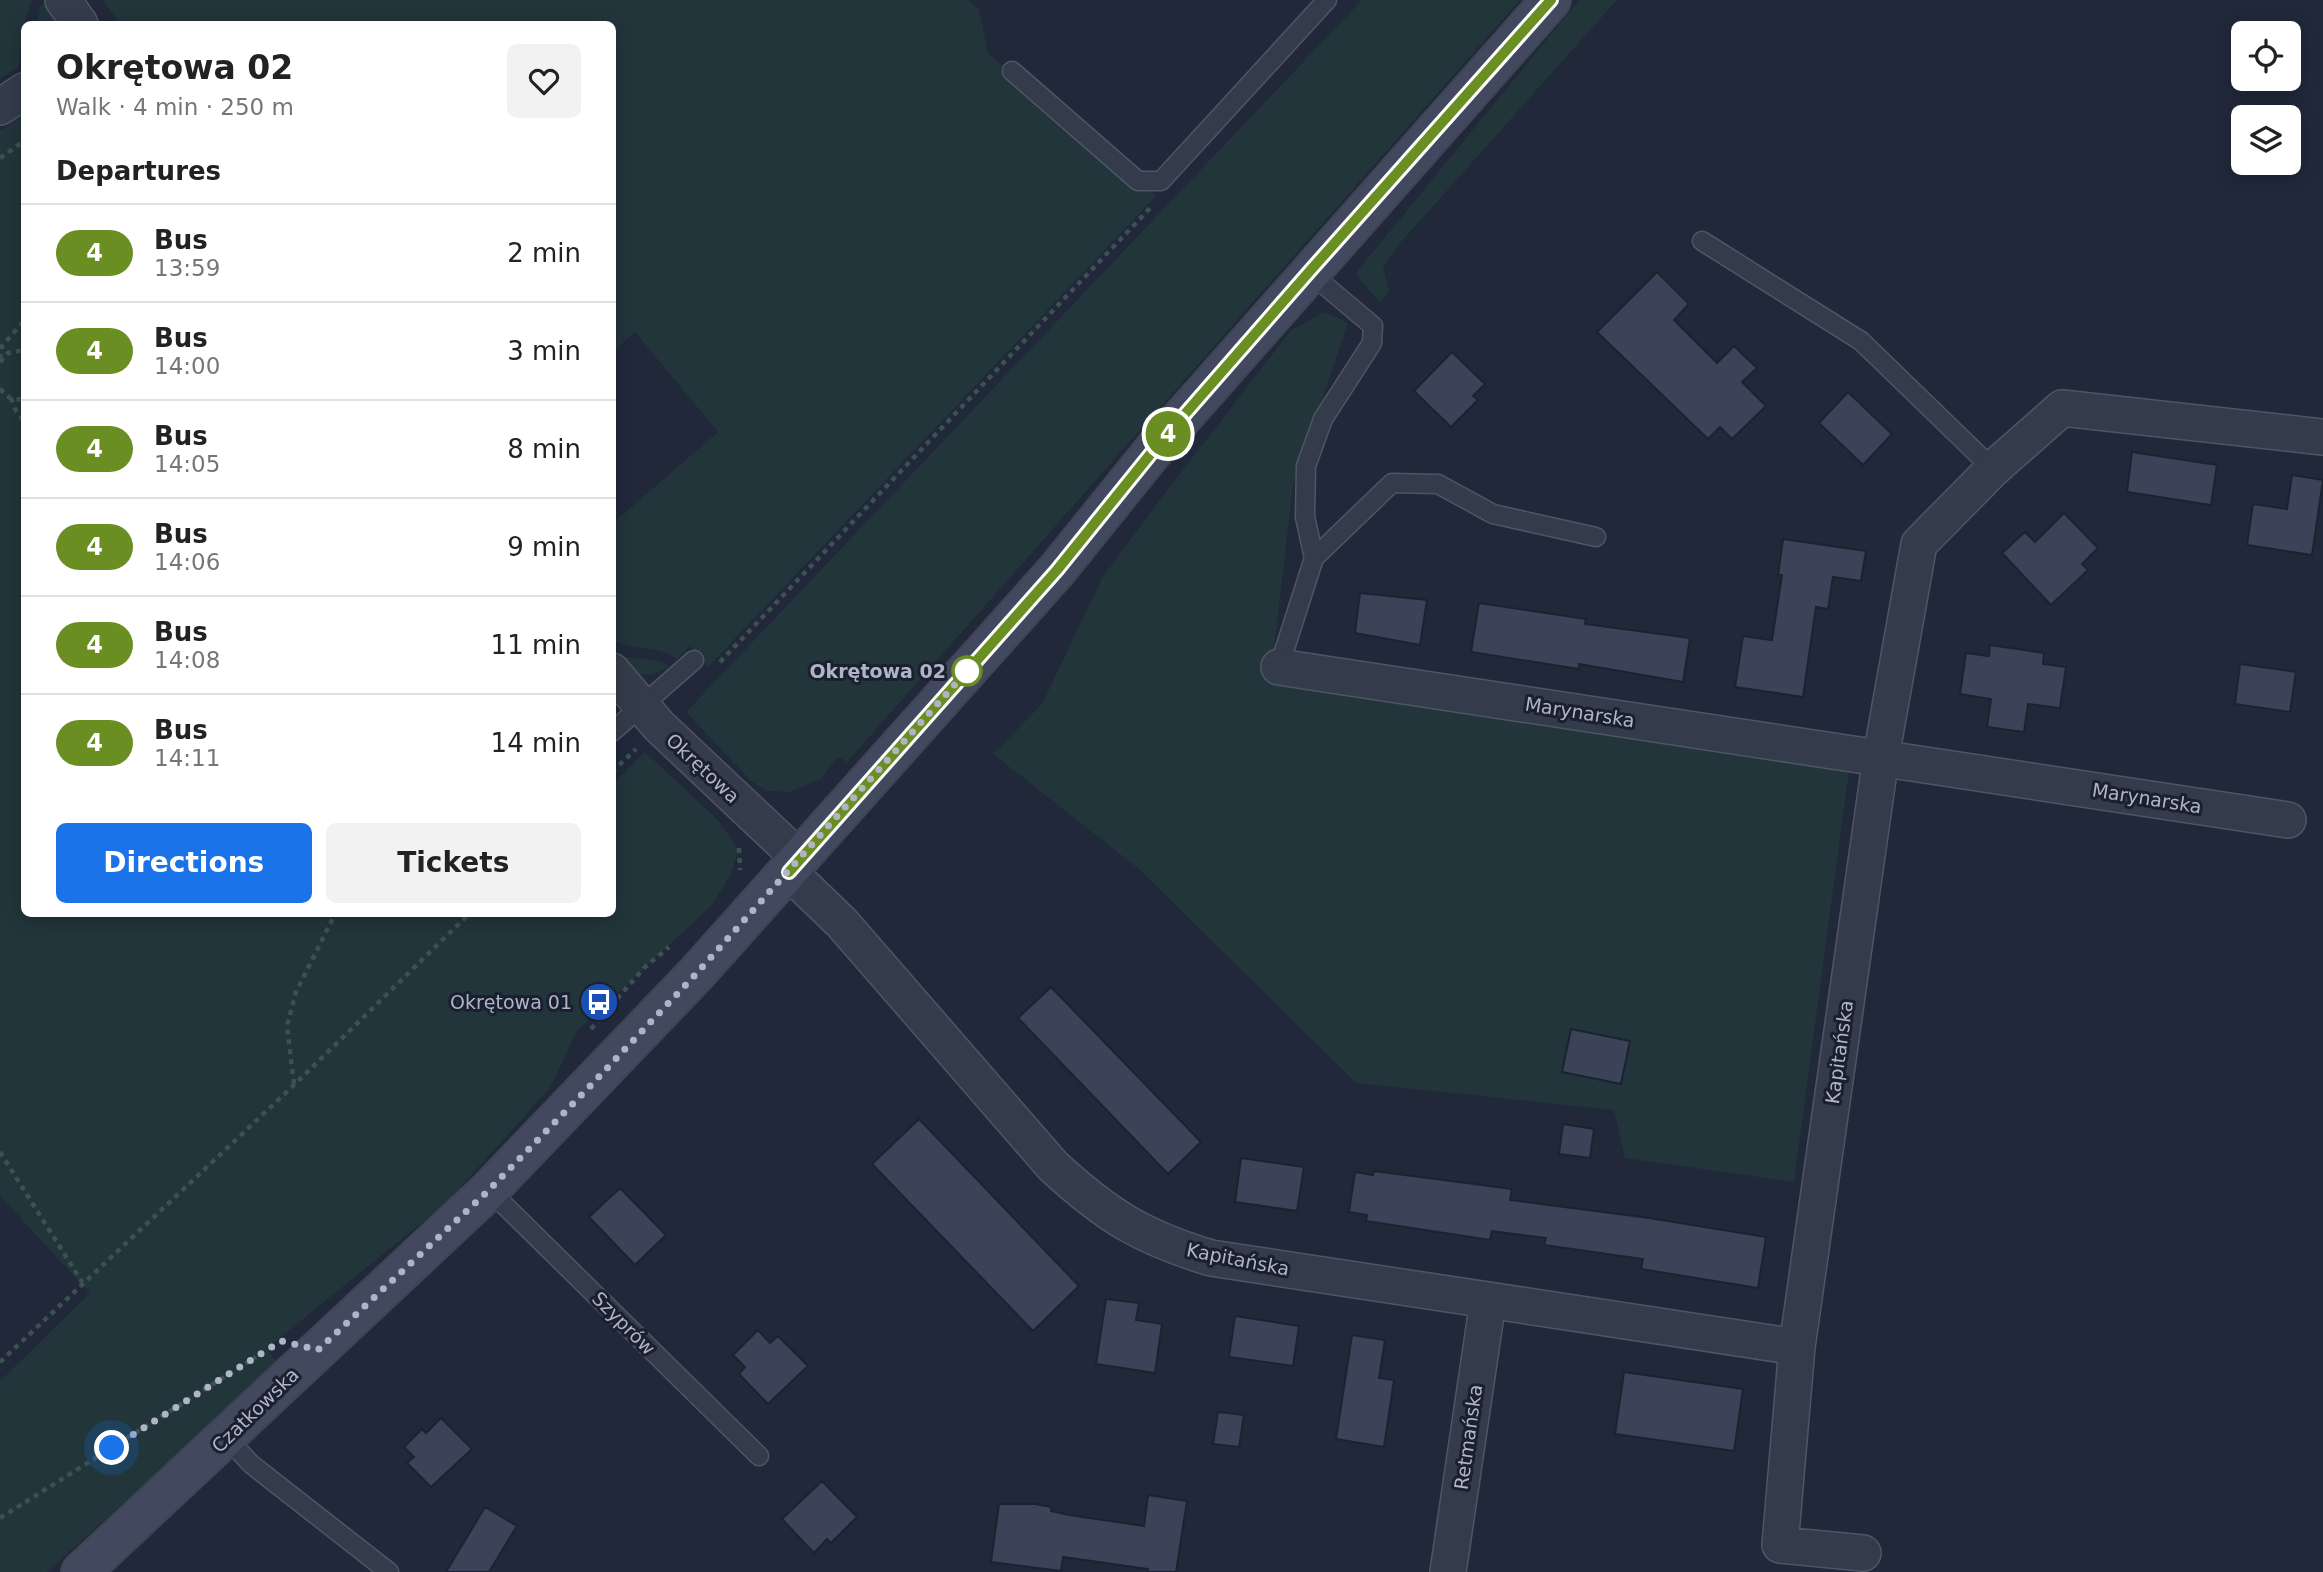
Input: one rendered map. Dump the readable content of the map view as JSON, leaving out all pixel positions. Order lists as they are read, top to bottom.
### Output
{
  "streets": {
    "street": [
      "Marynarska",
      "Okrętowa",
      "Kapitańska",
      "Czatkowska",
      "Retmańska"
    ],
    "lane": ["Szyprów"]
  },
  "crossings": [
    ["Marynarska", "Kapitańska"],
    ["Okrętowa", "Kapitańska"],
    ["Okrętowa", "Czatkowska"],
    ["Kapitańska", "Czatkowska"],
    ["Kapitańska", "Retmańska"],
    ["Szyprów", "Czatkowska"]
  ],
  "places": {
    "other": ["Okrętowa 02"],
    "bus stop": ["Okrętowa 01"]
  },
  "lines": ["bus line 4"],
  "page": {
    "on_map": "4",
    "heading": [
      ["Okrętowa 02", "Walk · 4 min · 250 m"],
      "Departures"
    ],
    "list": [
      {
        "mark": "4",
        "name": "Bus",
        "note": "13:59",
        "value": "2 min"
      },
      {
        "mark": "4",
        "name": "Bus",
        "note": "14:00",
        "value": "3 min"
      },
      {
        "mark": "4",
        "name": "Bus",
        "note": "14:05",
        "value": "8 min"
      },
      {
        "mark": "4",
        "name": "Bus",
        "note": "14:06",
        "value": "9 min"
      },
      {
        "mark": "4",
        "name": "Bus",
        "note": "14:08",
        "value": "11 min"
      },
      {
        "mark": "4",
        "name": "Bus",
        "note": "14:11",
        "value": "14 min"
      }
    ],
    "buttons": ["Directions", "Tickets"]
  }
}
